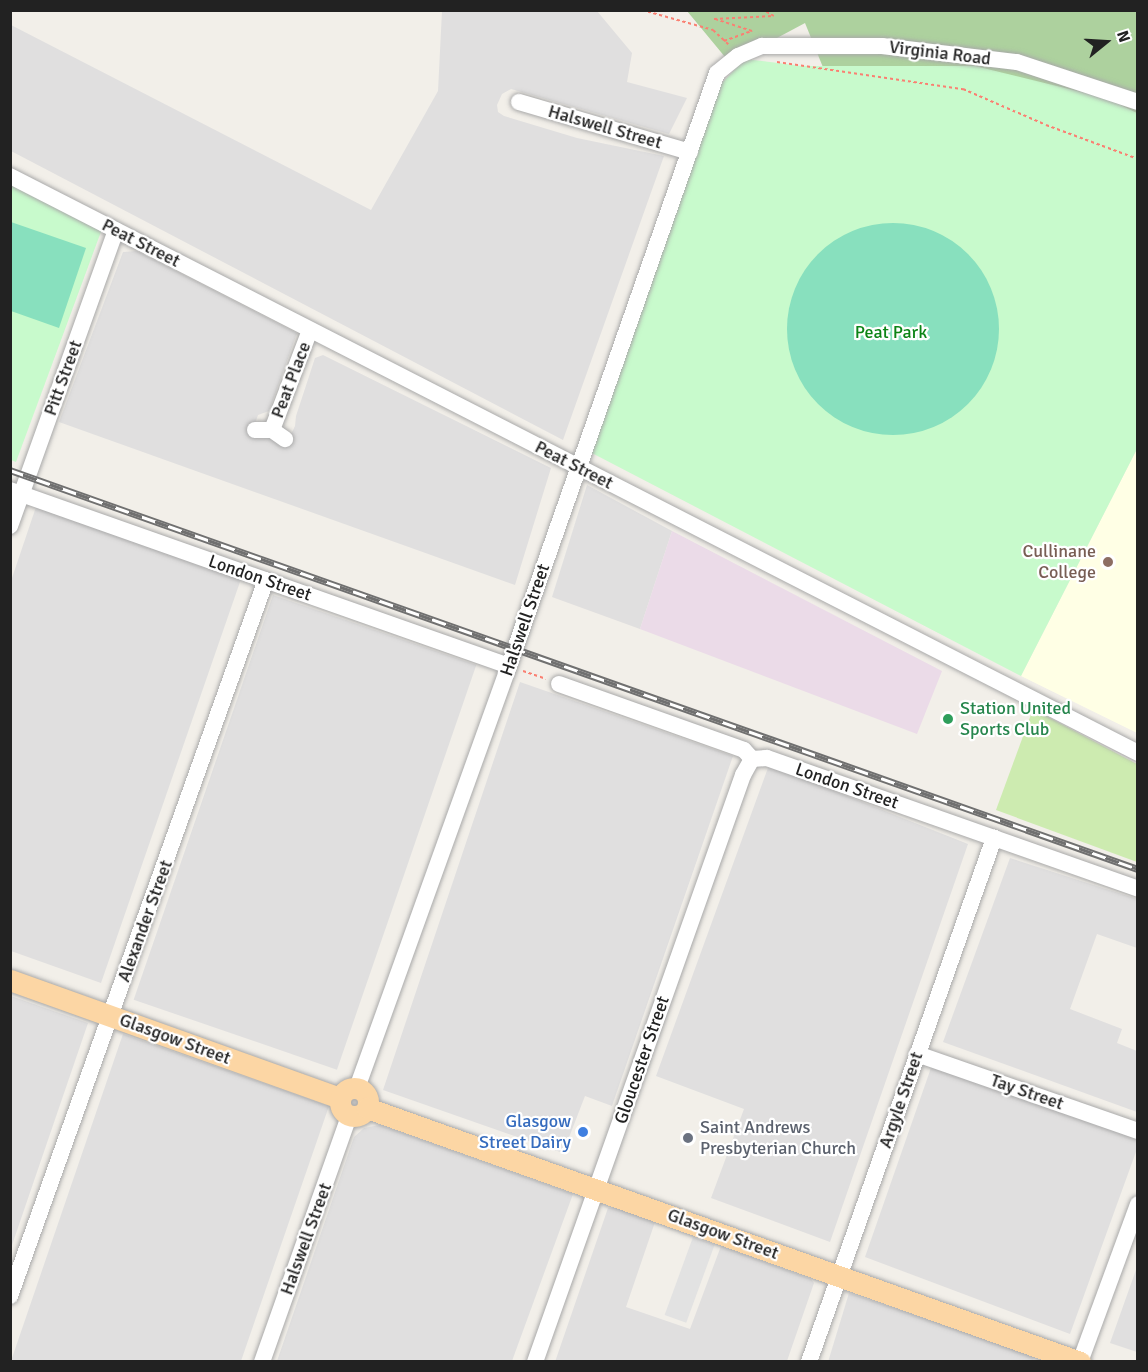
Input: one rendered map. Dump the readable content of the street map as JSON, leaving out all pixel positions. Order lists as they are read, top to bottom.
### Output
{
  "streets": {
    "main road": ["Glasgow Street"],
    "street": [
      "Virginia Road",
      "Halswell Street",
      "Peat Street",
      "Pitt Street",
      "Peat Place",
      "London Street",
      "Alexander Street",
      "Gloucester Street",
      "Tay Street",
      "Argyle Street"
    ]
  },
  "crossings": [
    ["Virginia Road", "Halswell Street"],
    ["Halswell Street", "Peat Street"],
    ["Halswell Street", "London Street"],
    ["Halswell Street", "Glasgow Street"],
    ["Peat Street", "Pitt Street"],
    ["Peat Street", "Peat Place"],
    ["Pitt Street", "London Street"],
    ["London Street", "Alexander Street"],
    ["London Street", "Gloucester Street"],
    ["London Street", "Argyle Street"],
    ["Alexander Street", "Glasgow Street"],
    ["Glasgow Street", "Gloucester Street"],
    ["Glasgow Street", "Argyle Street"],
    ["Tay Street", "Argyle Street"]
  ],
  "parks": ["Peat Park"],
  "places": [
    "Cullinane College",
    "Station United Sports Club",
    "Glasgow Street Dairy",
    "Saint Andrews Presbyterian Church"
  ],
  "north": "right"
}
